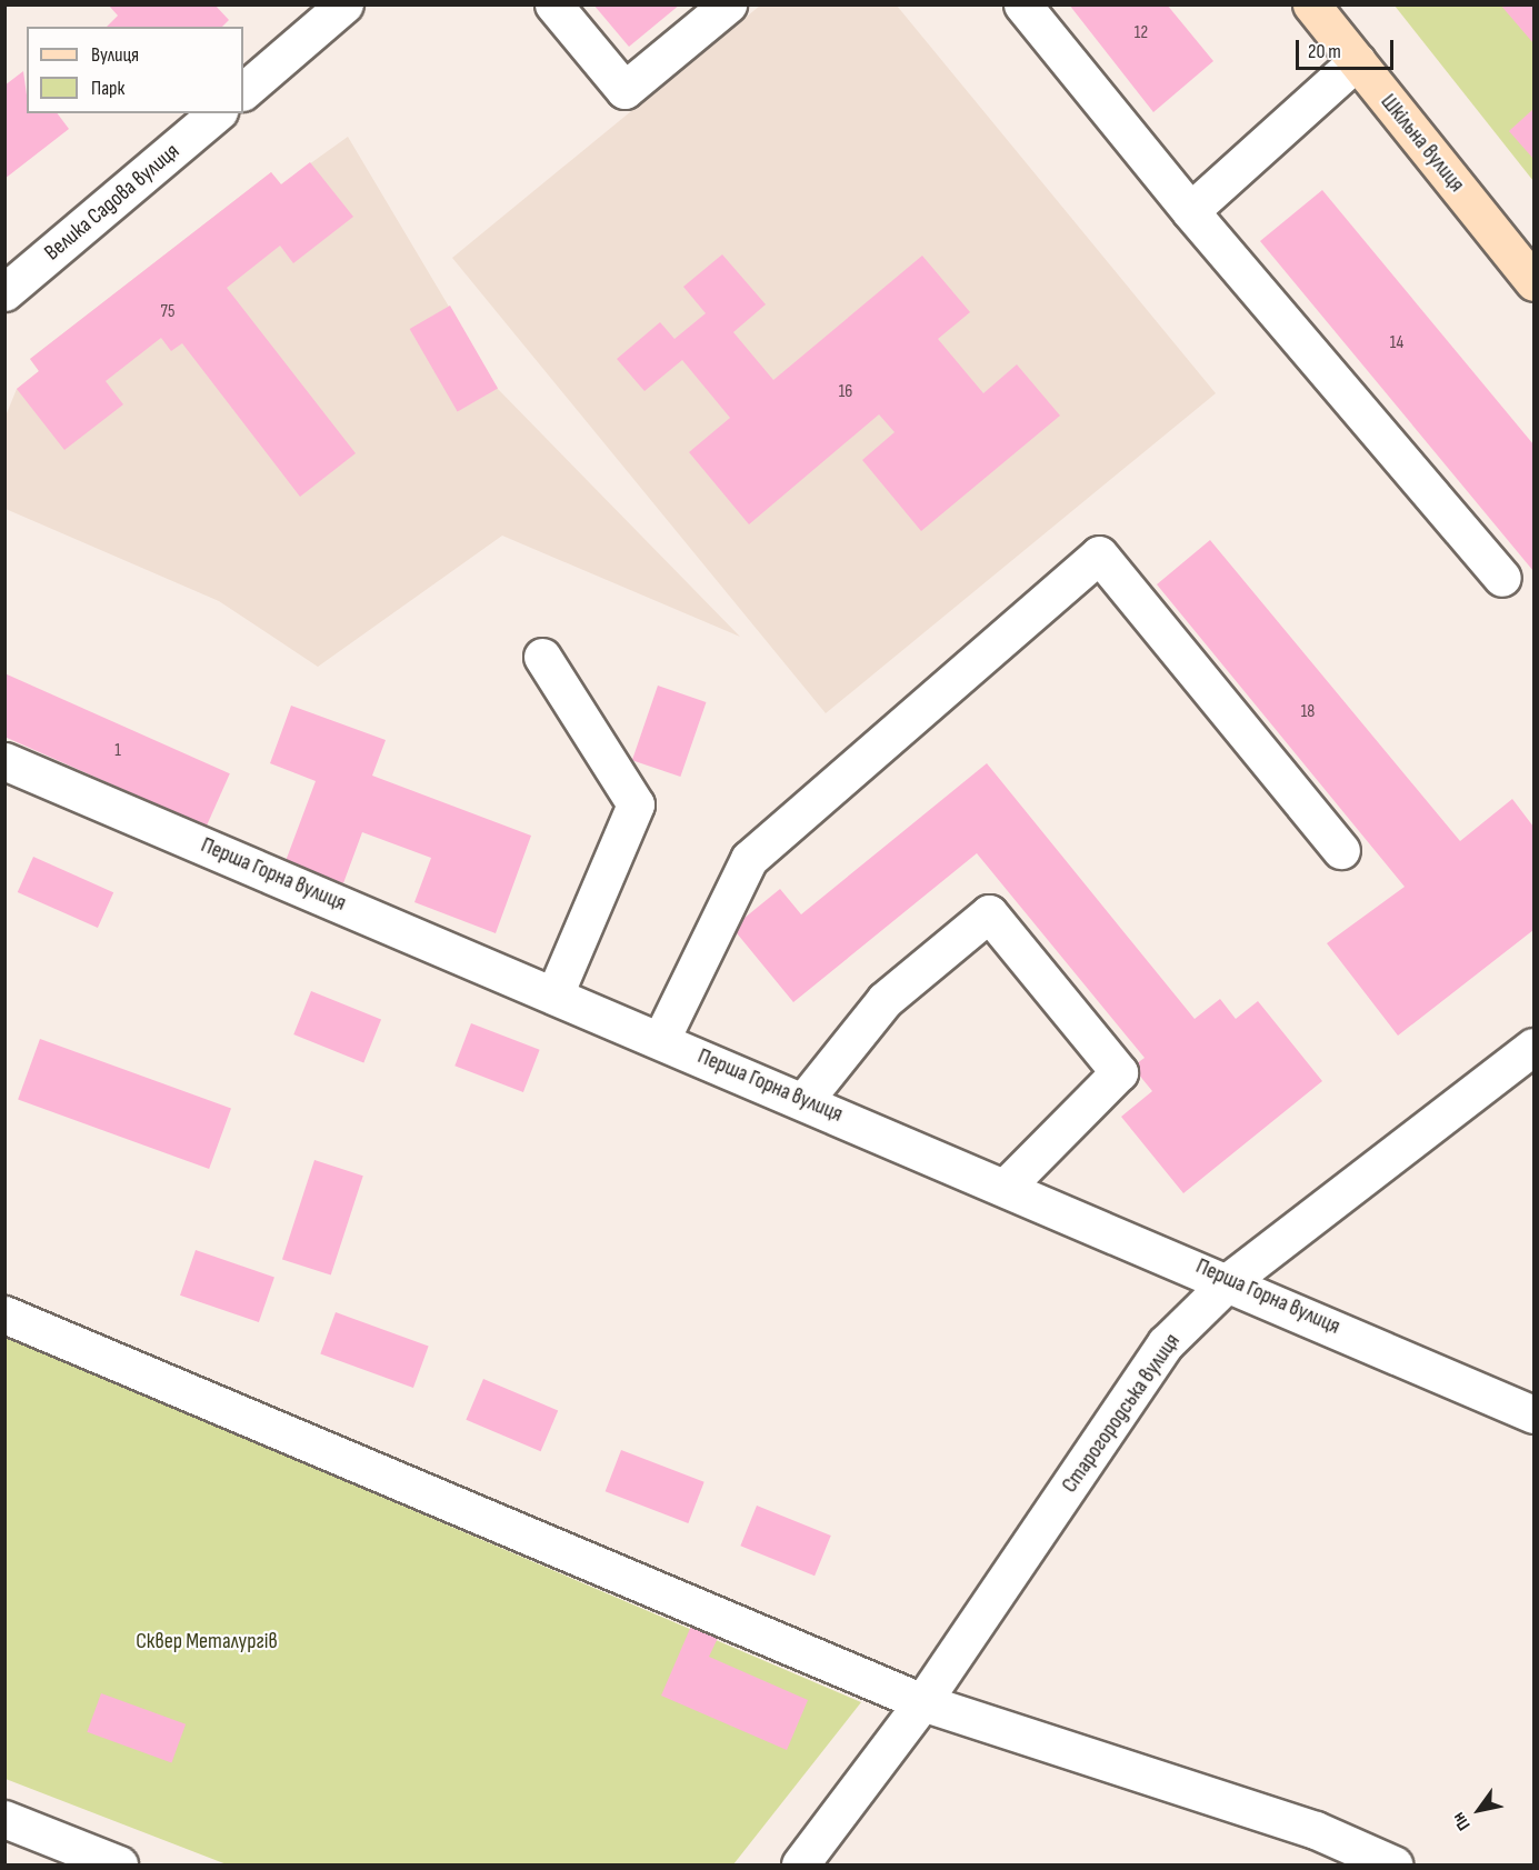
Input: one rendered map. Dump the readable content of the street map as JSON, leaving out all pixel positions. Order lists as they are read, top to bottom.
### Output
{
  "streets": {
    "main road": ["Шкільна вулиця"],
    "street": ["Велика Садова вулиця", "Перша Горна вулиця", "Старогородська вулиця"]
  },
  "crossings": [
    ["Перша Горна вулиця", "Старогородська вулиця"]
  ],
  "parks": ["Сквер Металургів"],
  "house_numbers": [
    "12",
    "75",
    "14",
    "16",
    "18",
    "1"
  ],
  "legend": ["Вулиця", "Парк"],
  "scale_bar": "20 m",
  "north": "bottom left"
}
